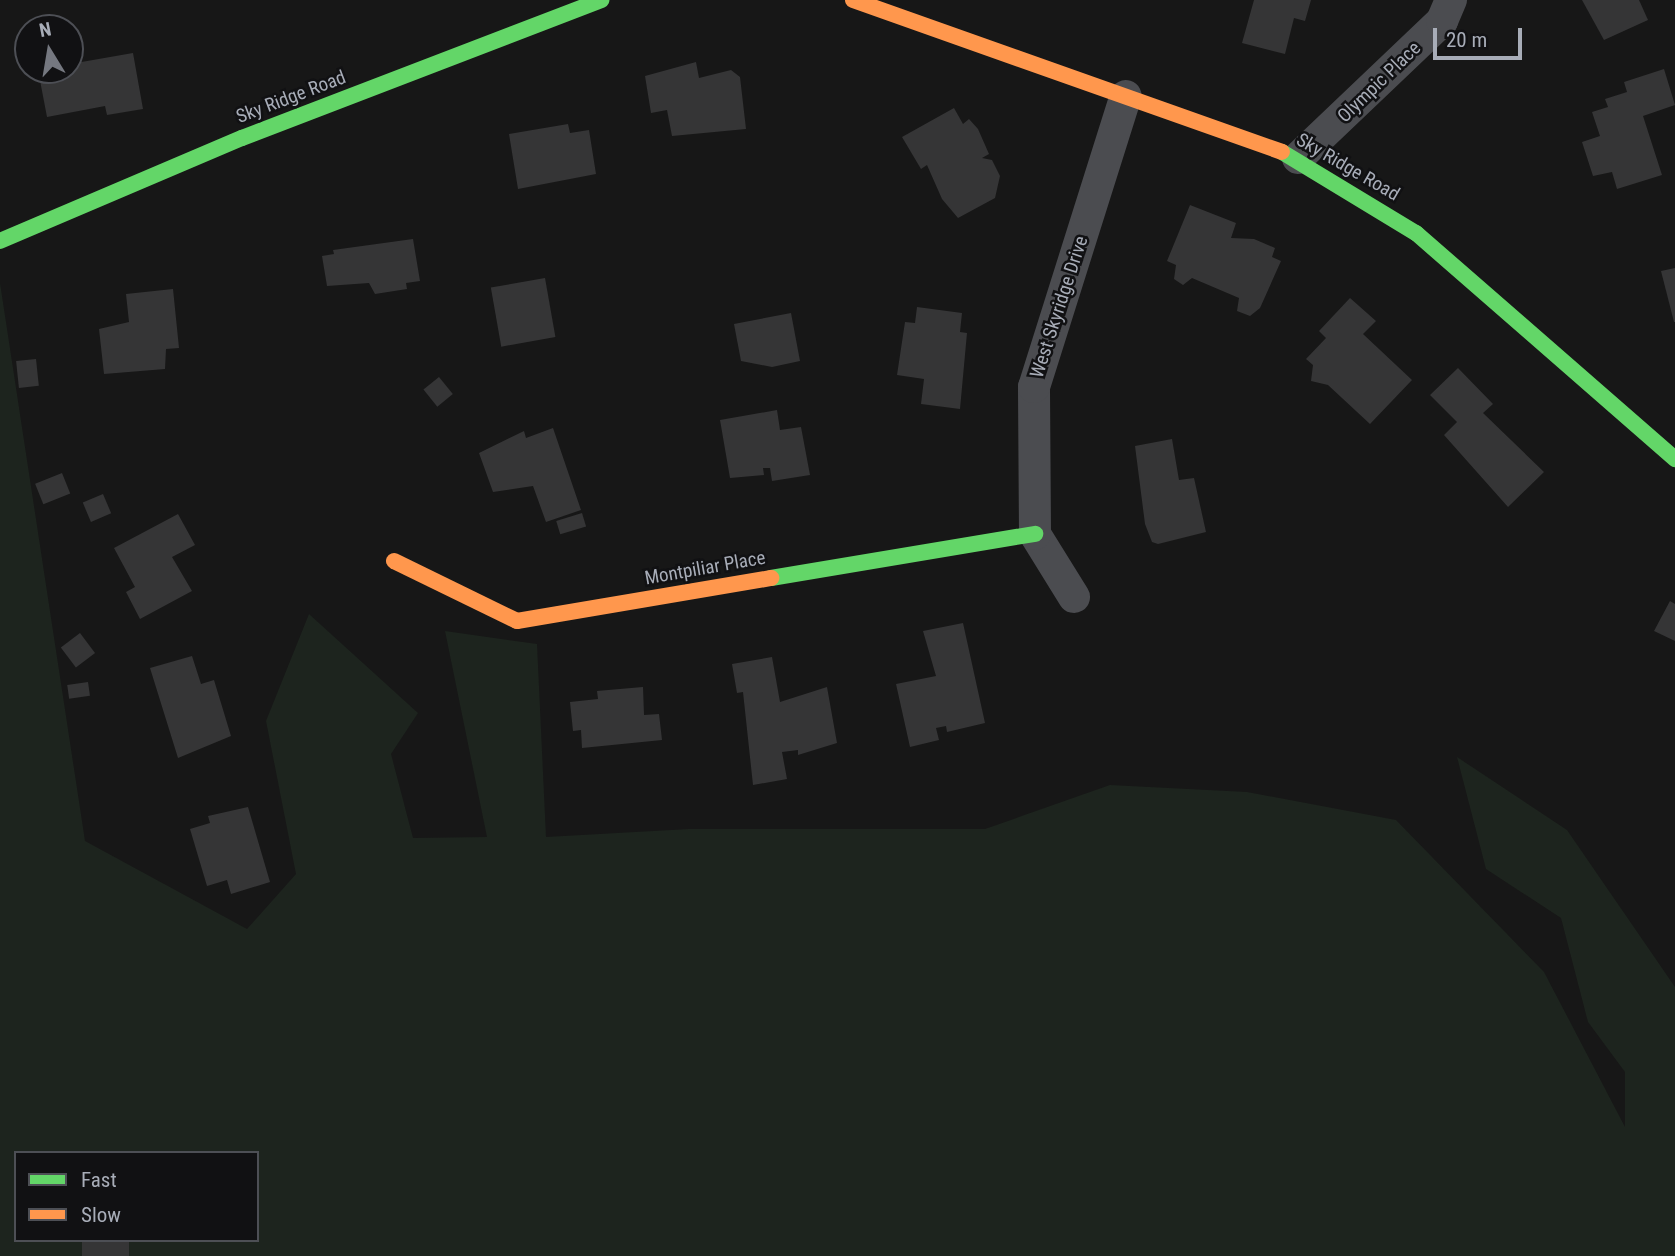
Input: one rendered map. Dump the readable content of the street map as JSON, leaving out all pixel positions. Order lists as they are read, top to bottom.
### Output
{
  "streets": {
    "street": [
      "Olympic Place",
      "Sky Ridge Road",
      "West Skyridge Drive",
      "Montpiliar Place"
    ]
  },
  "crossings": [
    ["Olympic Place", "Sky Ridge Road"],
    ["Sky Ridge Road", "West Skyridge Drive"],
    ["West Skyridge Drive", "Montpiliar Place"]
  ],
  "legend": ["Fast", "Slow"],
  "scale_bar": "20 m",
  "north": "top"
}
